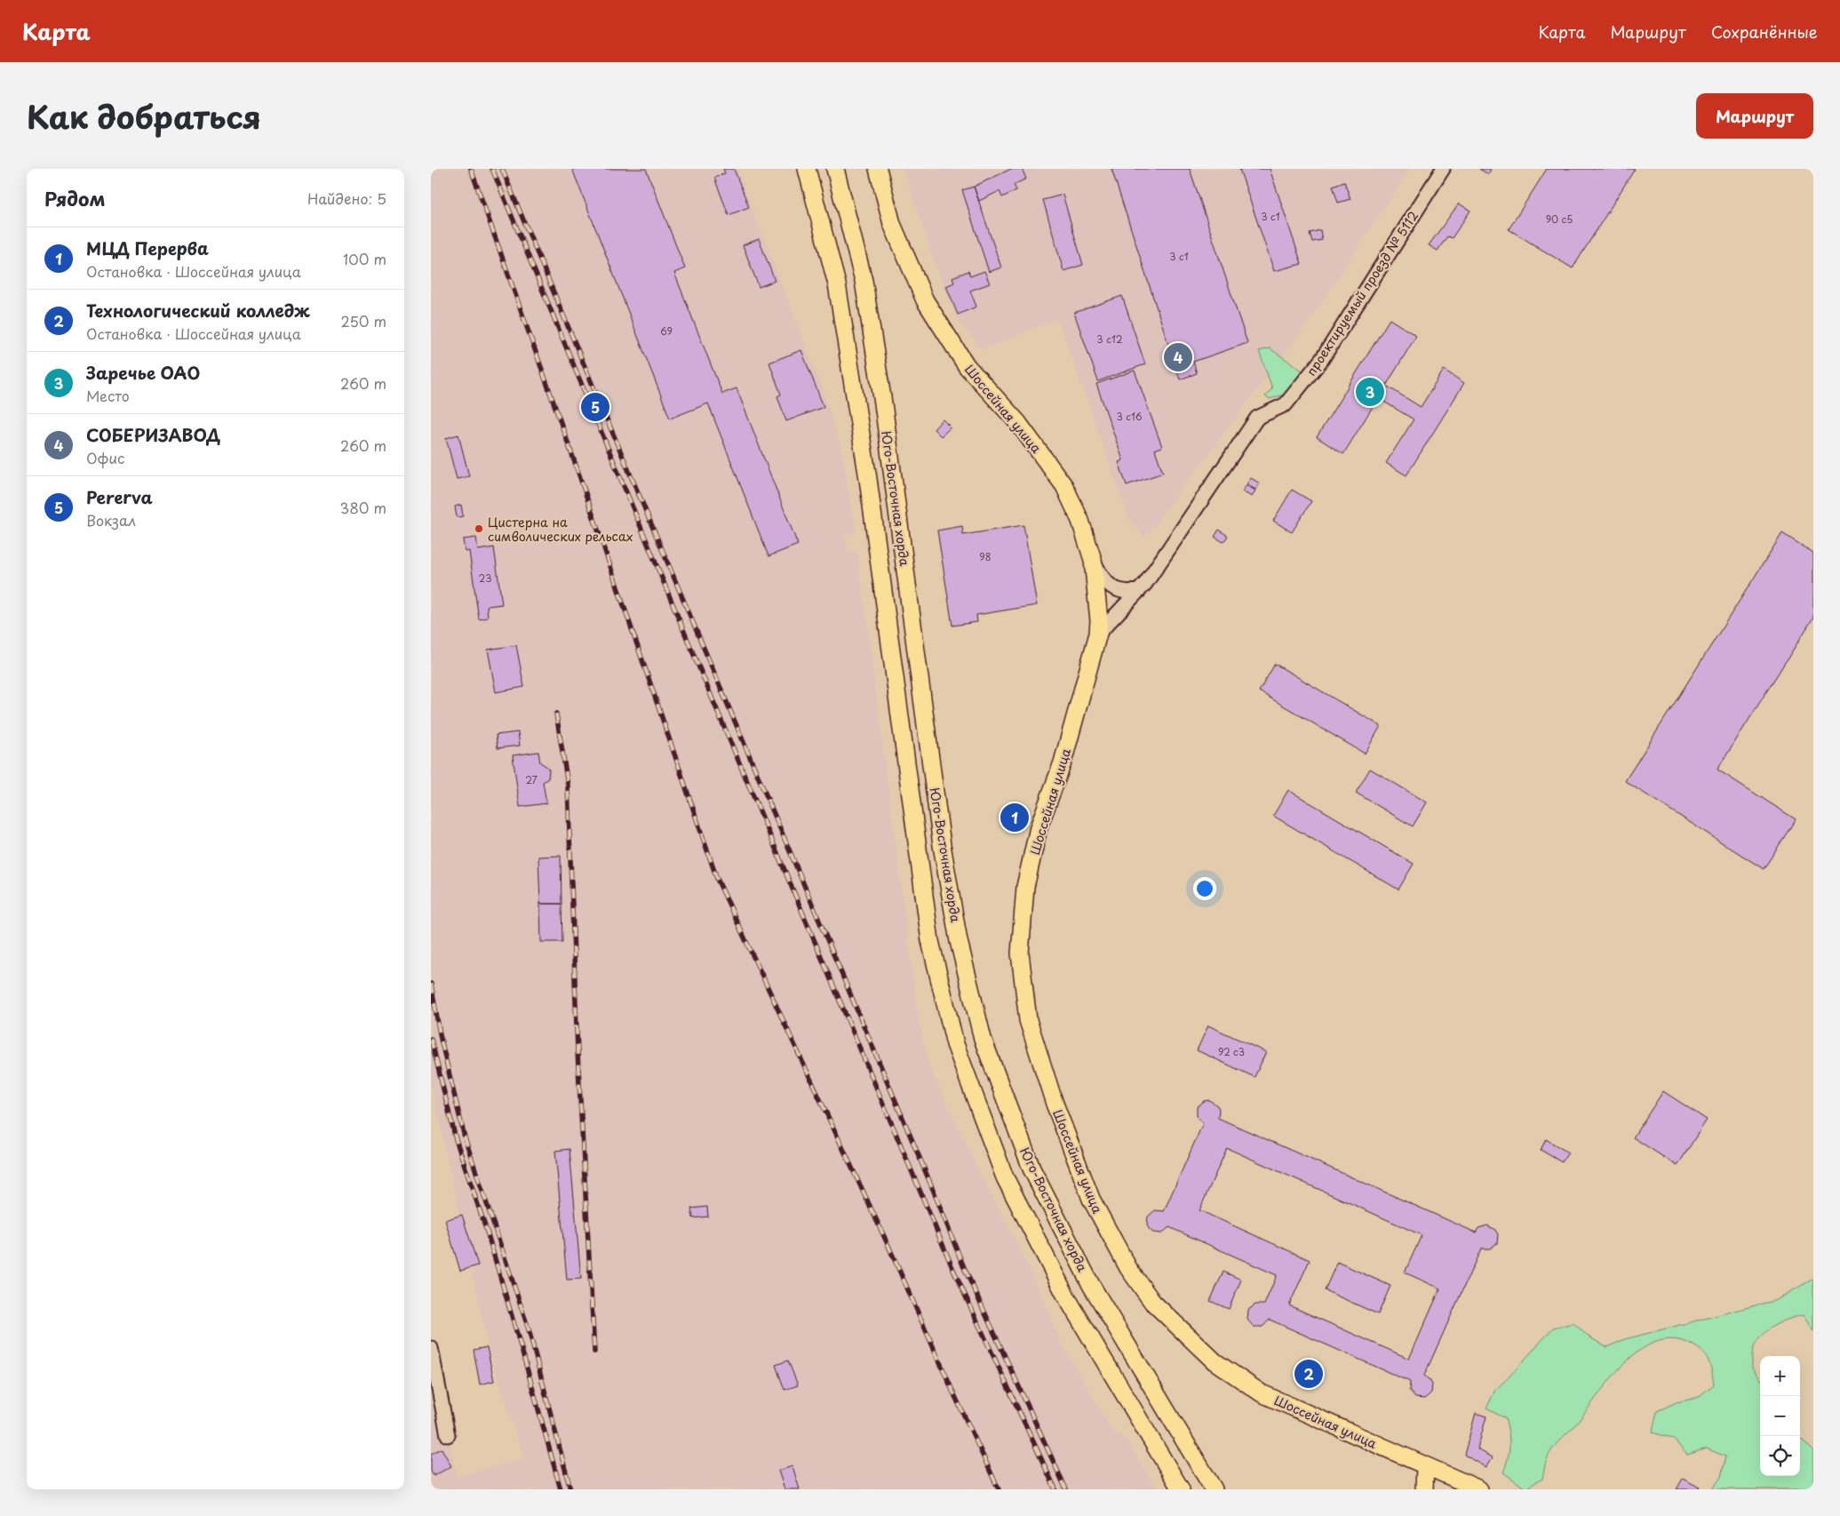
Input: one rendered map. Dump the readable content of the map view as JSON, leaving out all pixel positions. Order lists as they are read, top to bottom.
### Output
{
  "streets": {
    "main road": ["Шоссейная улица", "Юго-Восточная хорда"],
    "street": ["проектируемый проезд № 5112"]
  },
  "crossings": [
    ["проектируемый проезд № 5112", "Шоссейная улица"]
  ],
  "places": ["Цистерна на символических рельсах"],
  "house_numbers": [
    "3 с1",
    "90 с5",
    "3 с1",
    "69",
    "3 с12",
    "3 с16",
    "98",
    "23",
    "27",
    "92 с3"
  ],
  "page": {
    "header": "Карта",
    "nav": ["Карта", "Маршрут", "Сохранённые"],
    "title": "Как добраться",
    "buttons": "Маршрут",
    "heading": ["Рядом", "Найдено: 5"],
    "list": [
      {
        "mark": "1",
        "name": "МЦД Перерва",
        "note": "Остановка · Шоссейная улица",
        "value": "100 m"
      },
      {
        "mark": "2",
        "name": "Технологический колледж",
        "note": "Остановка · Шоссейная улица",
        "value": "250 m"
      },
      {
        "mark": "3",
        "name": "Заречье ОАО",
        "note": "Место",
        "value": "260 m"
      },
      {
        "mark": "4",
        "name": "СОБЕРИЗАВОД",
        "note": "Офис",
        "value": "260 m"
      },
      {
        "mark": "5",
        "name": "Pererva",
        "note": "Вокзал",
        "value": "380 m"
      }
    ],
    "pins": [
      "4",
      "3",
      "5",
      "1",
      "2"
    ],
    "map_buttons": ["+", "−"]
  }
}
